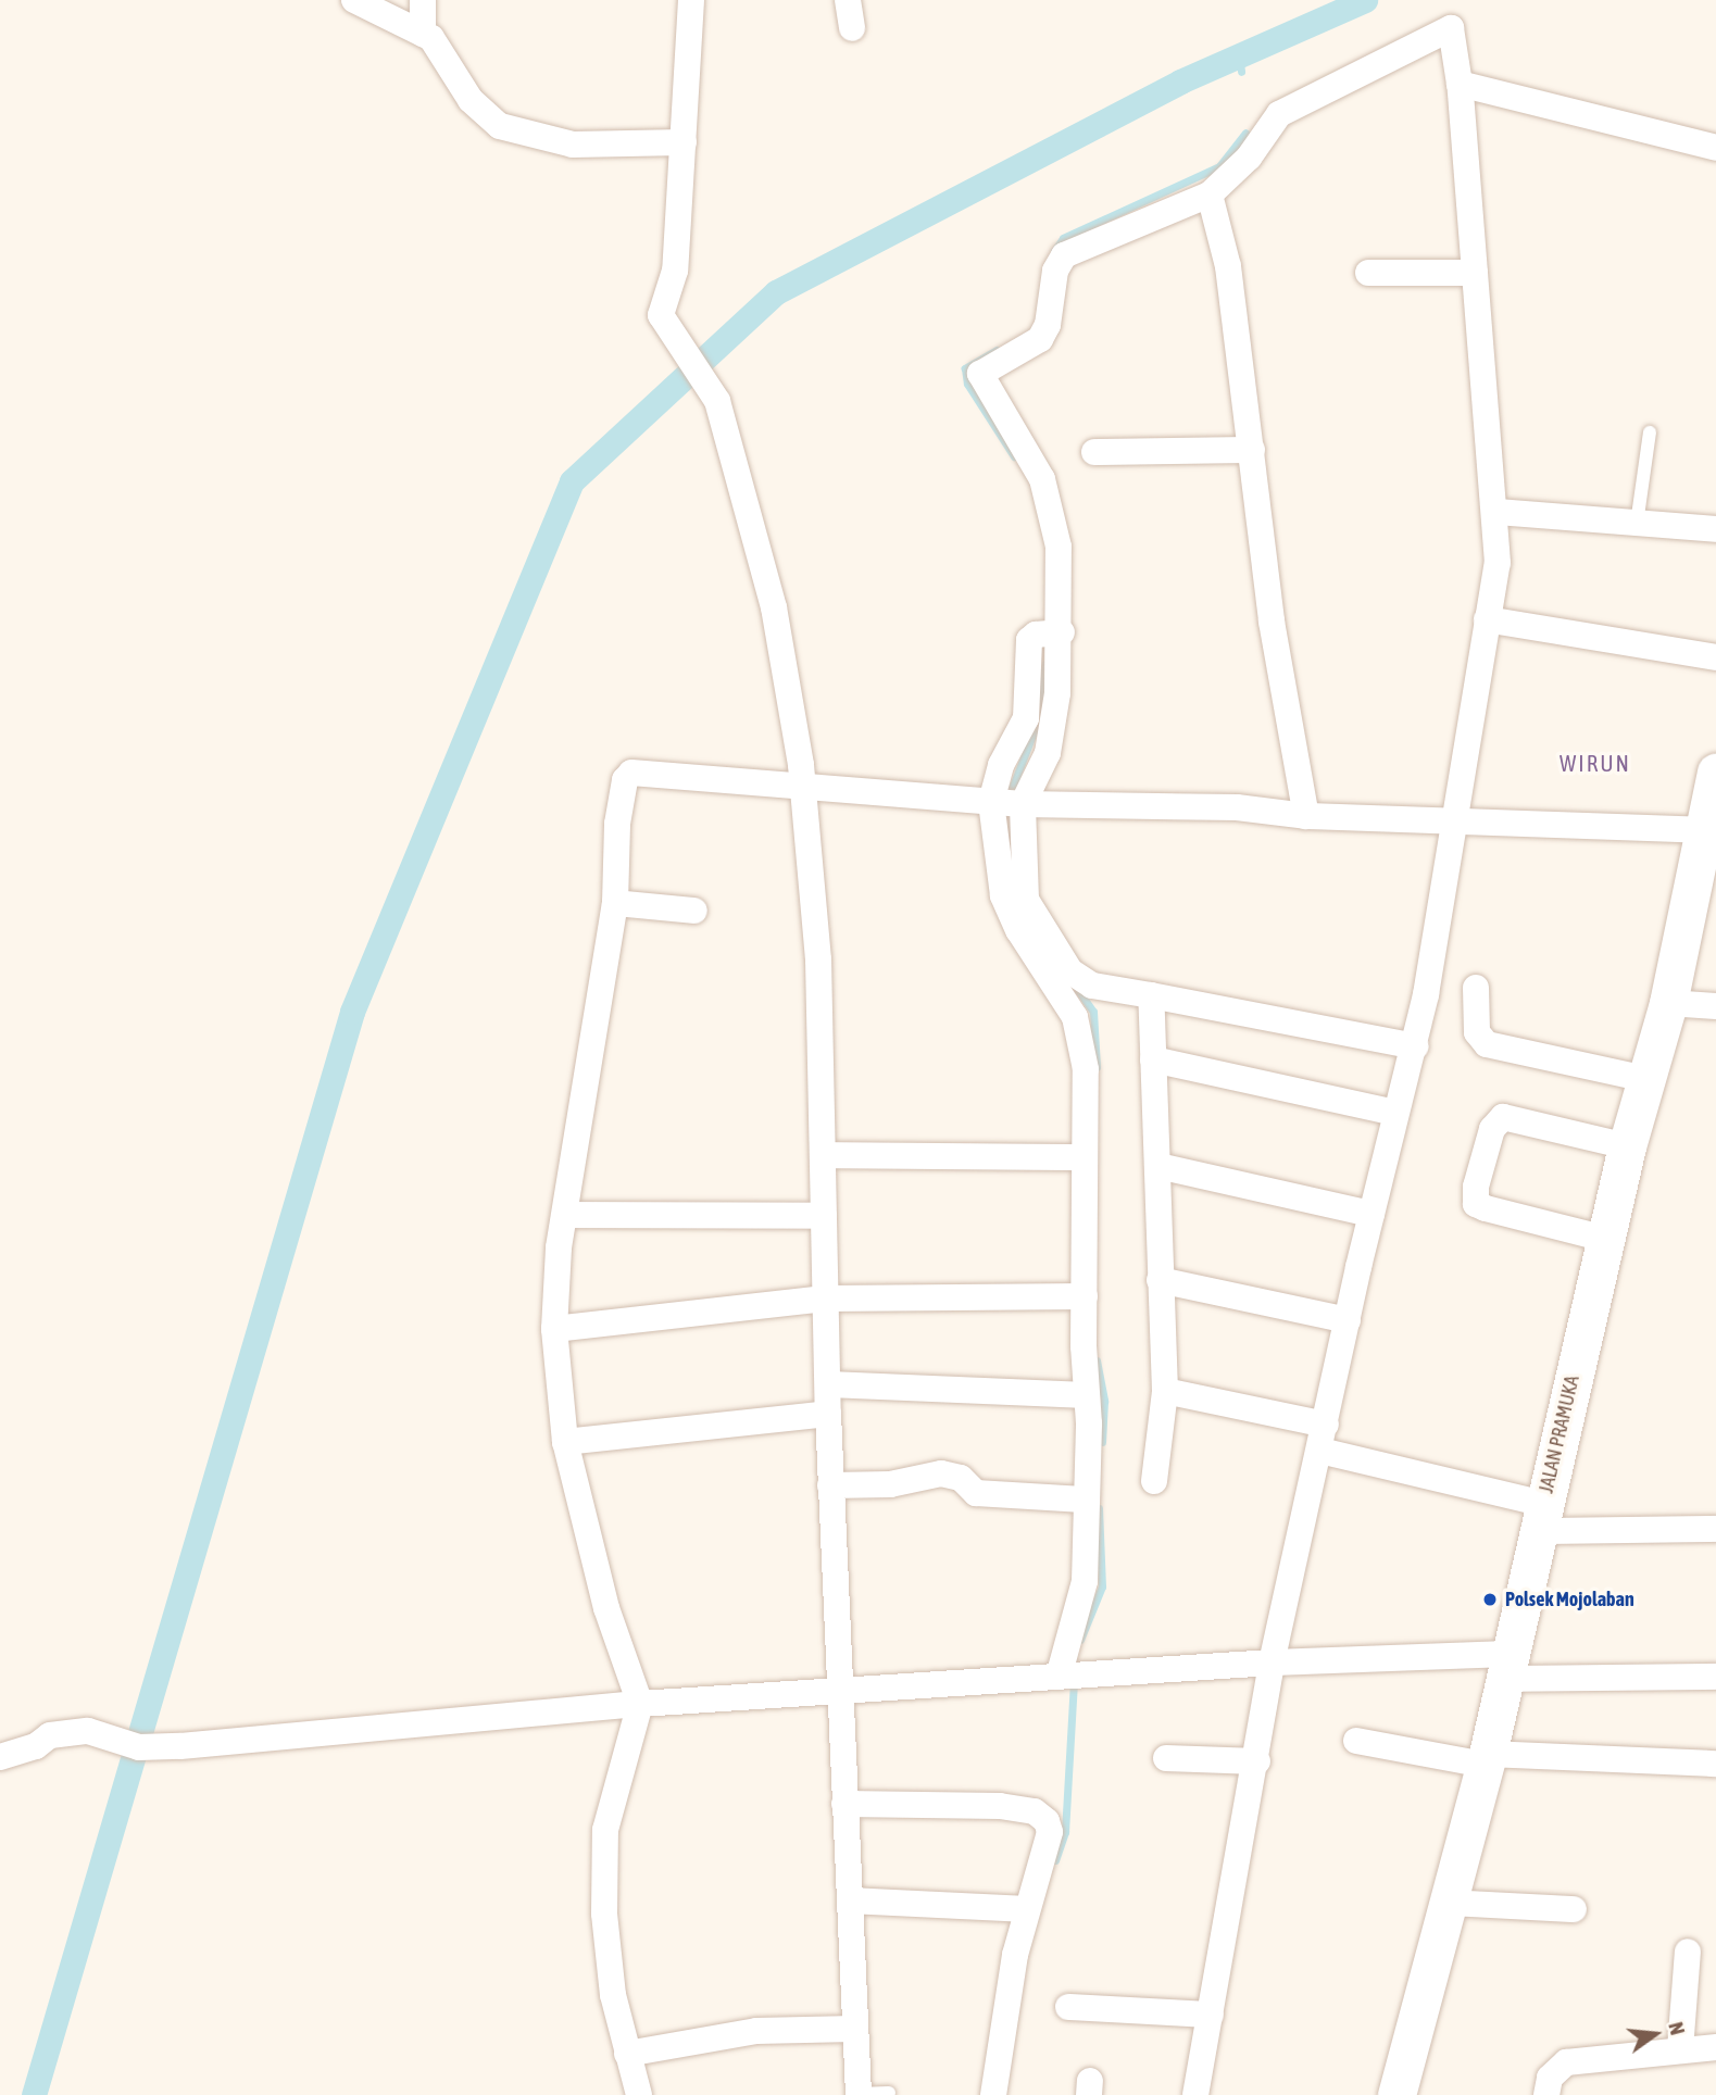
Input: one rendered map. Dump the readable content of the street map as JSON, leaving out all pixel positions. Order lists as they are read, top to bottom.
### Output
{
  "streets": {
    "main road": ["JALAN PRAMUKA"]
  },
  "districts": ["WIRUN"],
  "places": ["Polsek Mojolaban"],
  "north": "right"
}
